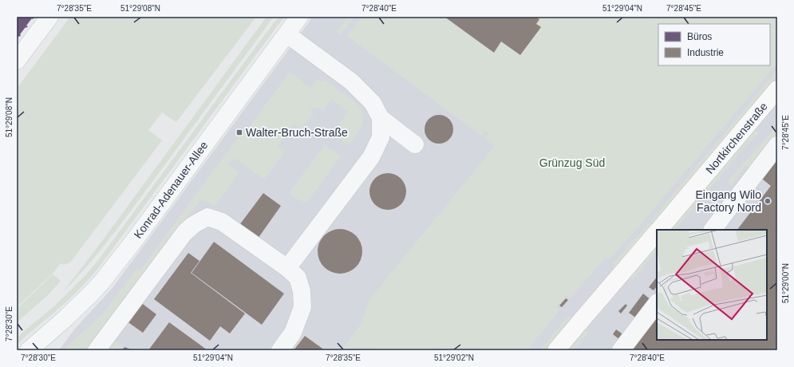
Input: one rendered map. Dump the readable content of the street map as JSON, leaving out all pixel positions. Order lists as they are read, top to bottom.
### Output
{
  "streets": {
    "main road": ["Nortkirchenstraße"],
    "street": ["Konrad-Adenauer-Allee"]
  },
  "parks": ["Grünzug Süd"],
  "places": {
    "transit": ["Walter-Bruch-Straße"],
    "other": ["Eingang Wilo Factory Nord"]
  },
  "legend": ["Büros", "Industrie"],
  "coordinates": [
    "7°28'35\"E",
    "51°29'08\"N",
    "7°28'40\"E",
    "51°29'04\"N",
    "7°28'45\"E",
    "51°29'00\"N",
    "7°28'30\"E",
    "51°29'02\"N"
  ]
}
